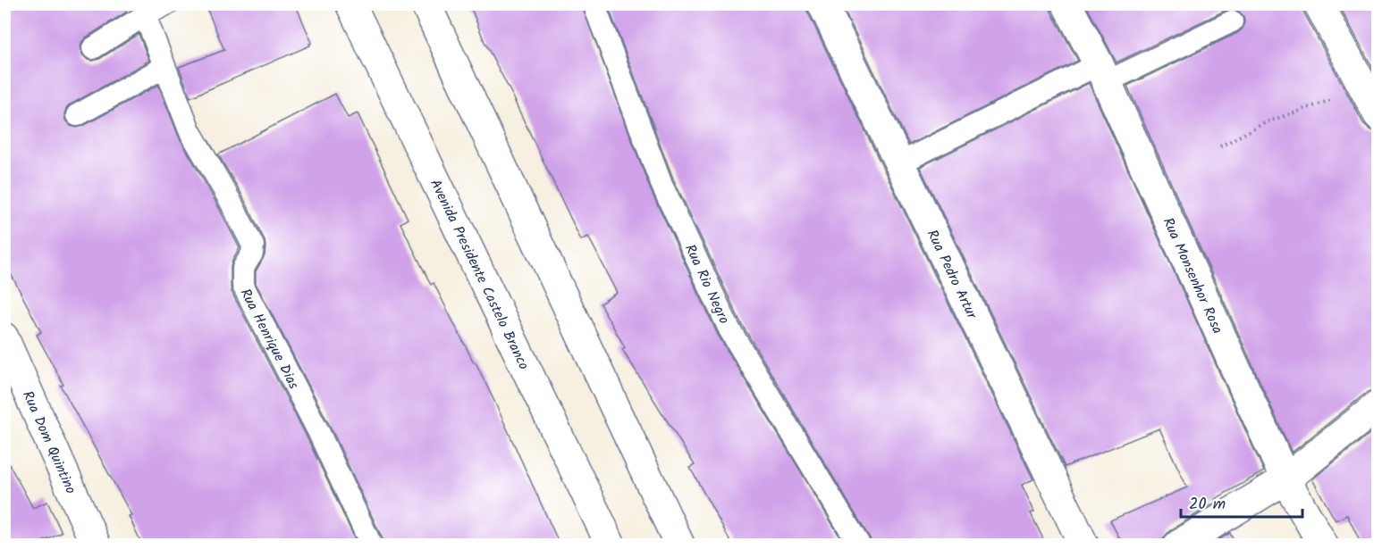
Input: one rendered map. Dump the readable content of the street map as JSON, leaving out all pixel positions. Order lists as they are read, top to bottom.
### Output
{
  "streets": {
    "street": [
      "Rua Pedro Artur",
      "Avenida Presidente Castelo Branco",
      "Rua Monsenhor Rosa",
      "Rua Dom Quintino"
    ],
    "lane": ["Rua Rio Negro", "Rua Henrique Dias"]
  },
  "scale_bar": "20 m"
}
